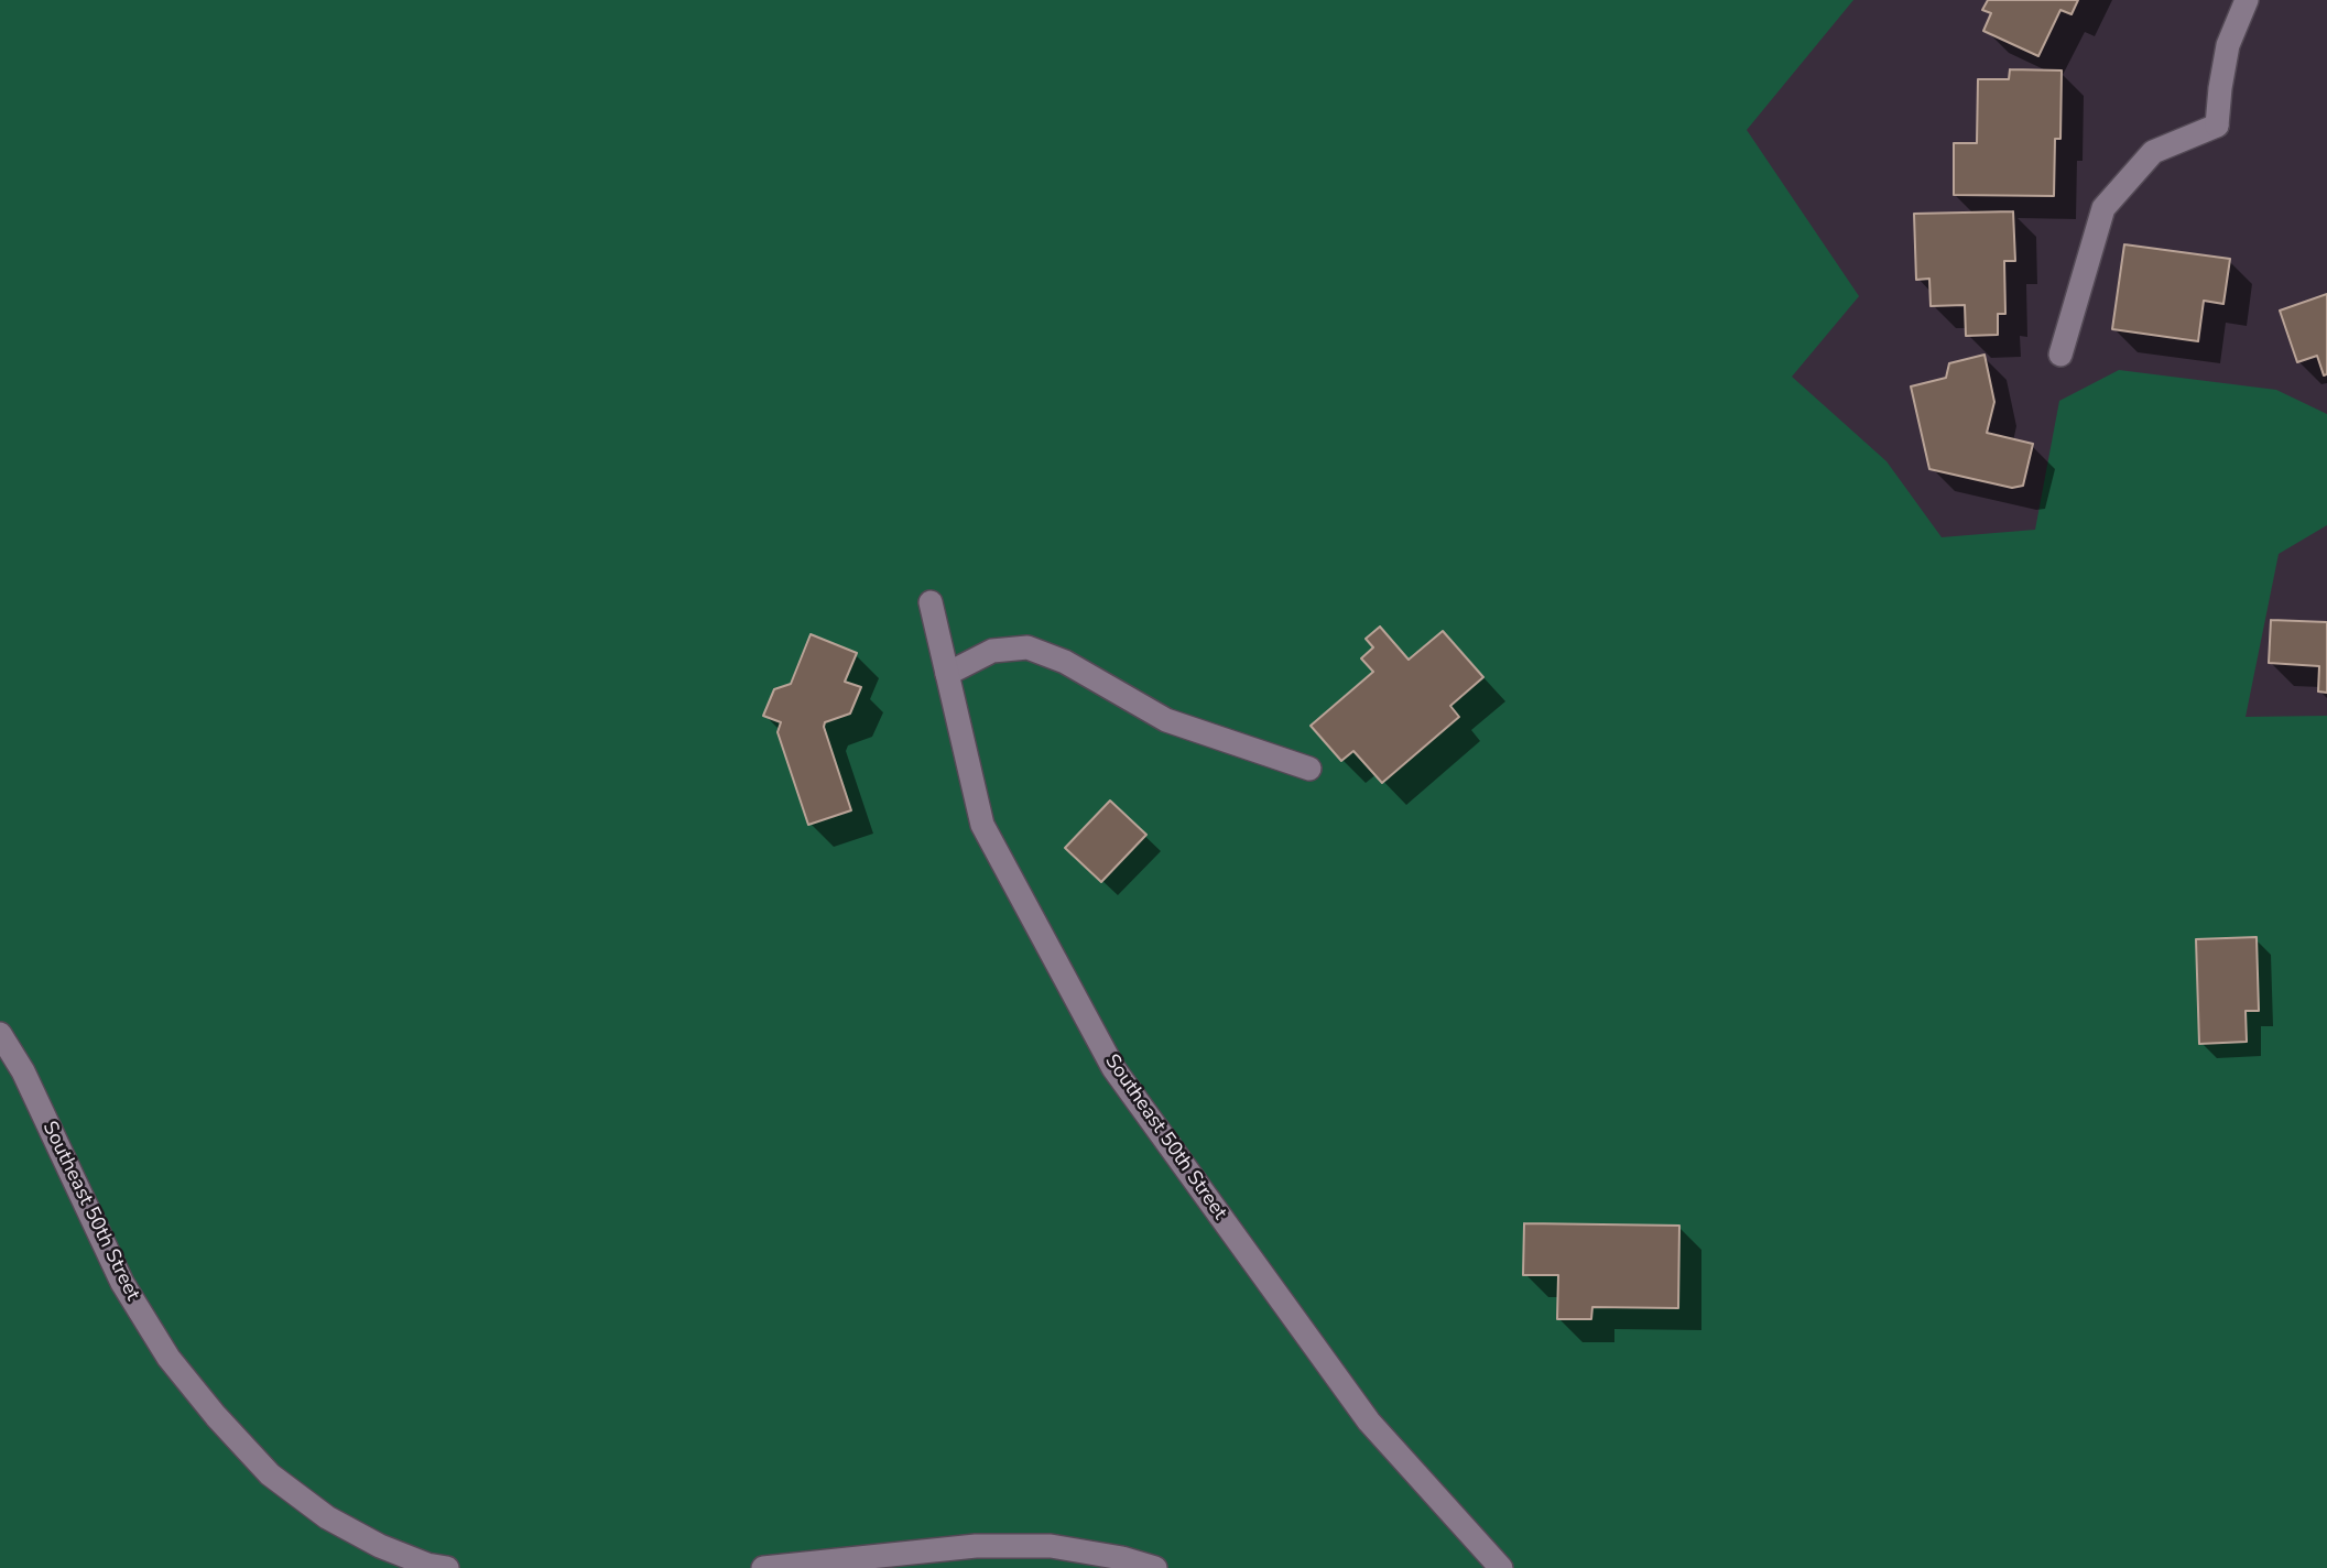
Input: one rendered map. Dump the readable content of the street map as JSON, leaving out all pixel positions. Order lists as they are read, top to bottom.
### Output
{
  "streets": {
    "street": ["Southeast 50th Street"]
  }
}
